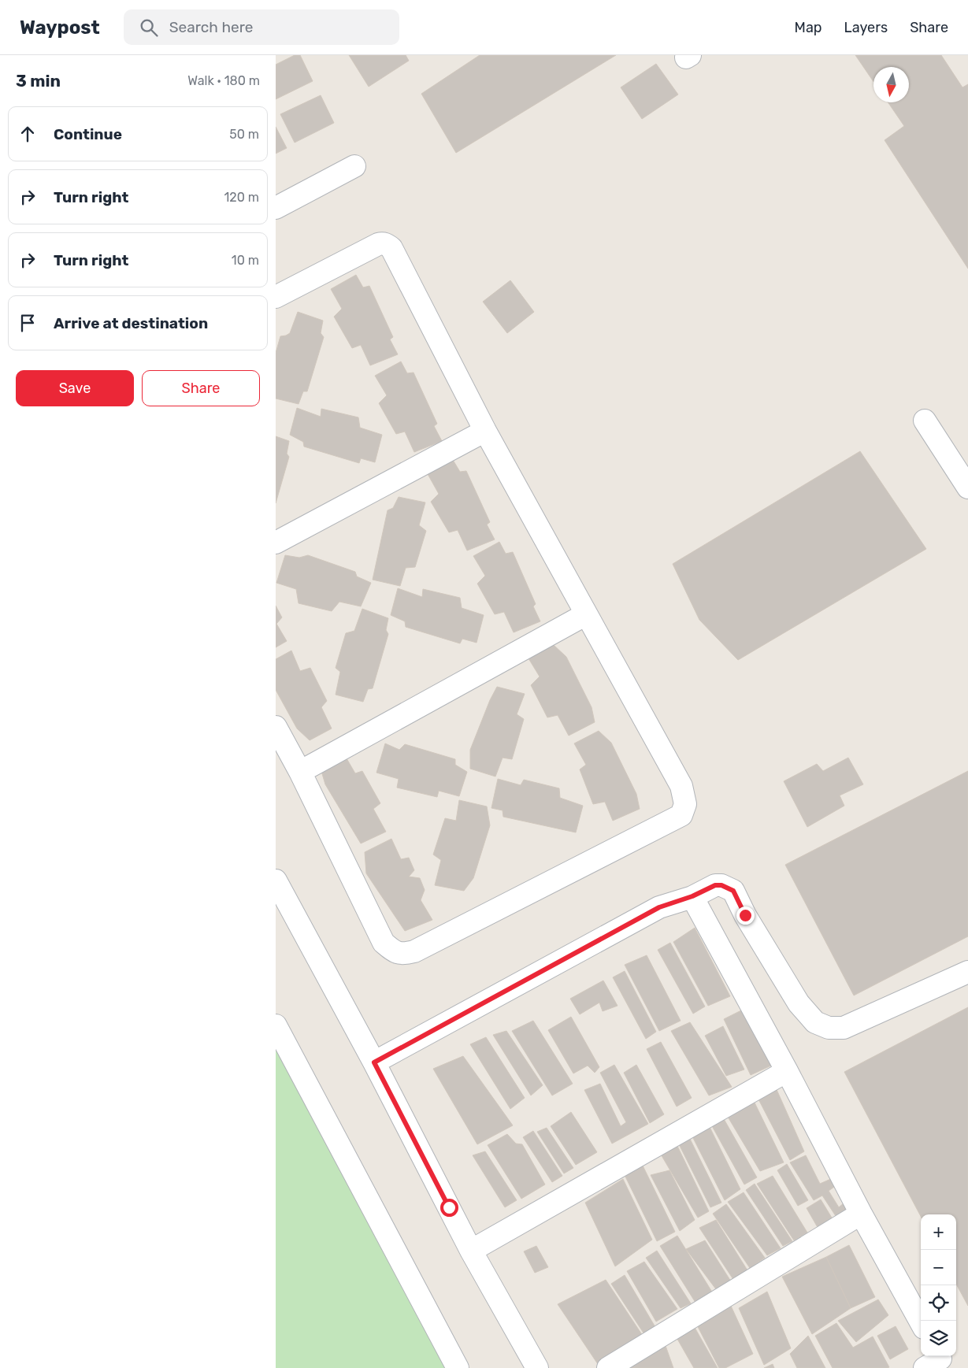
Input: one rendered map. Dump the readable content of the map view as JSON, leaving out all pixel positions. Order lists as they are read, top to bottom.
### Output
{
  "north": "bottom",
  "page": {
    "header": "Waypost",
    "search": "Search here",
    "nav": ["Map", "Layers", "Share"],
    "heading": ["3 min", "Walk · 180 m"],
    "list": [
      ["Continue", "50 m"],
      ["Turn right", "120 m"],
      ["Turn right", "10 m"],
      "Arrive at destination"
    ],
    "buttons": ["Save", "Share"],
    "map_buttons": ["+", "−"]
  }
}
